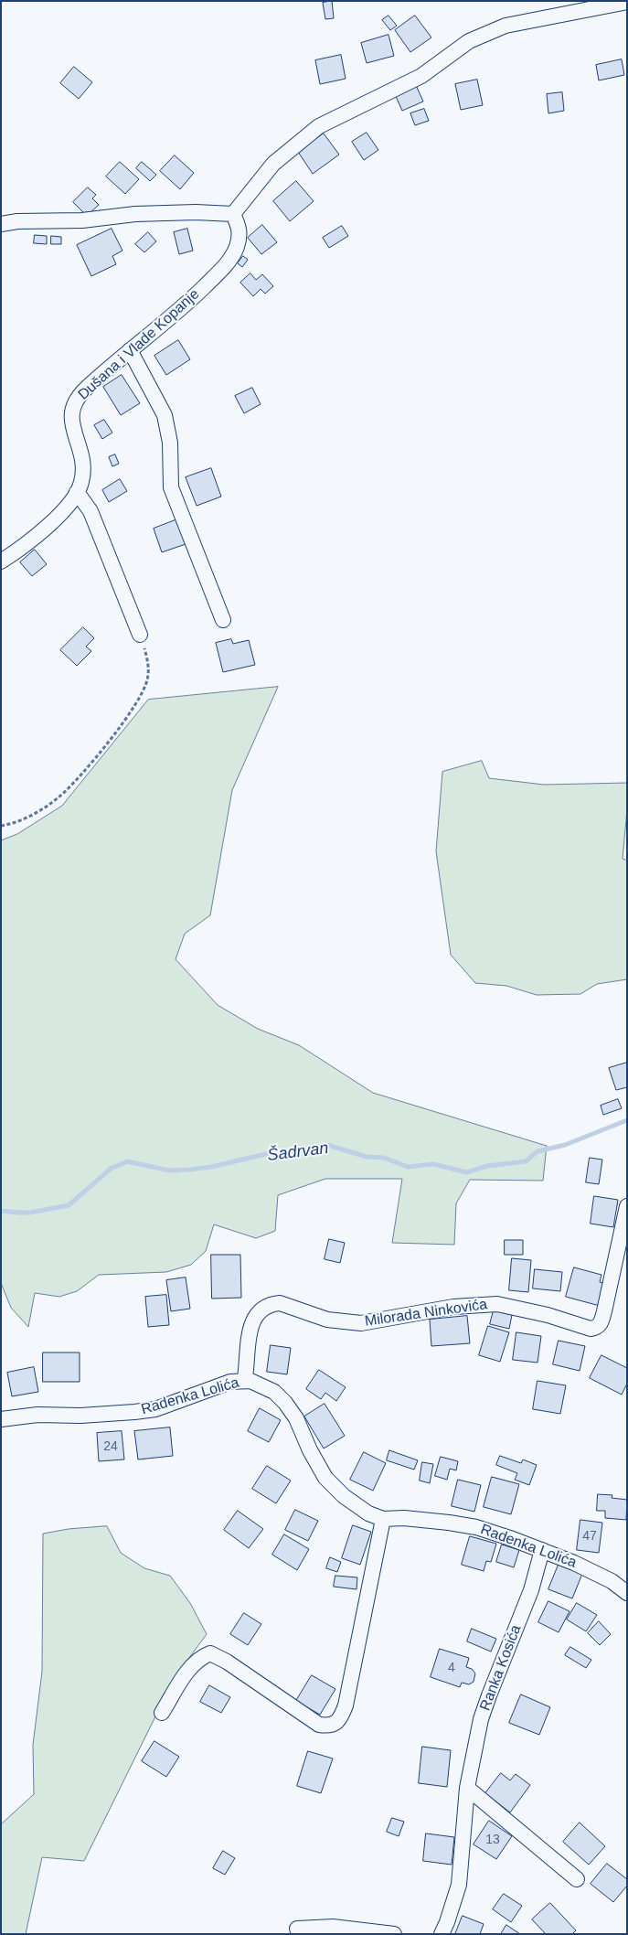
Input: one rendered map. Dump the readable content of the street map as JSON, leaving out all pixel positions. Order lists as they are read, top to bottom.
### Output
{
  "streets": {
    "street": [
      "Dušana i Vlade Kopanje",
      "Milorada Ninkovića",
      "Radenka Lolića",
      "Ranka Kosića"
    ]
  },
  "crossings": [
    ["Milorada Ninkovića", "Radenka Lolića"],
    ["Radenka Lolića", "Ranka Kosića"]
  ],
  "water": ["Šadrvan"],
  "house_numbers": [
    "24",
    "47",
    "4",
    "13"
  ]
}
